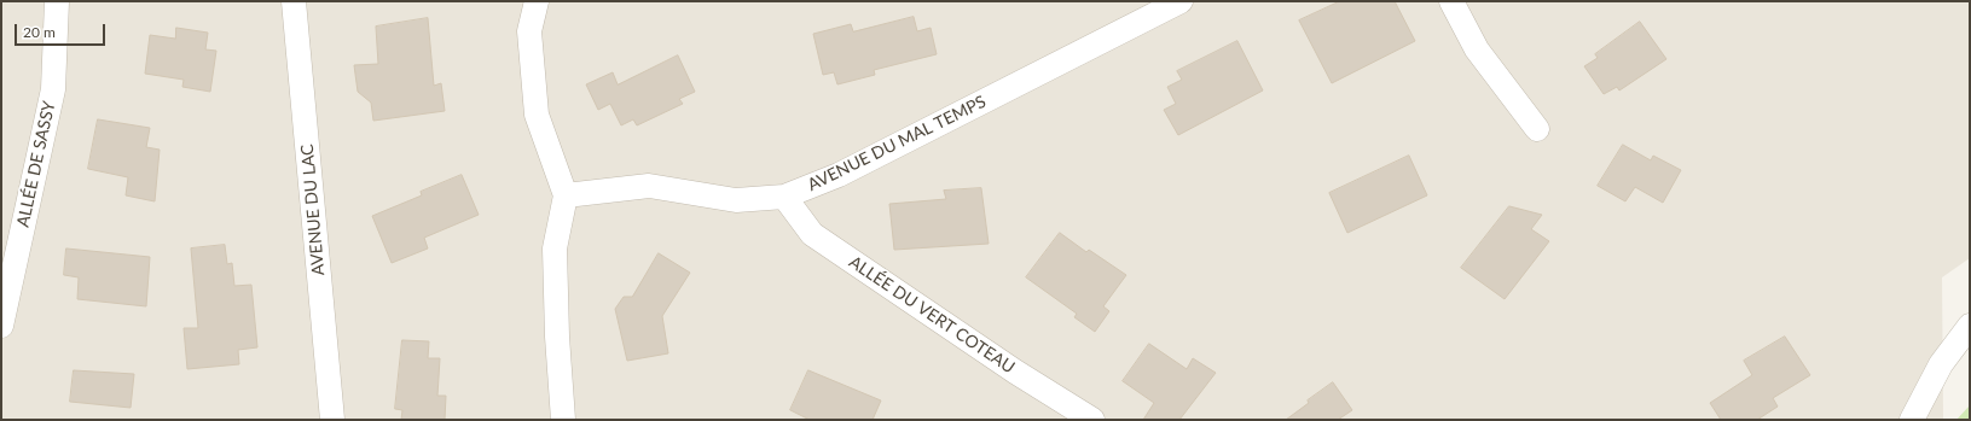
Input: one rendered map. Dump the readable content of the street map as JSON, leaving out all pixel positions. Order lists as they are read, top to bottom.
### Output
{
  "streets": {
    "street": [
      "AVENUE DU MAL TEMPS",
      "ALLÉE DE SASSY",
      "AVENUE DU LAC",
      "ALLÉE DU VERT COTEAU"
    ]
  },
  "crossings": [
    ["AVENUE DU MAL TEMPS", "ALLÉE DU VERT COTEAU"]
  ],
  "scale_bar": "20 m"
}
